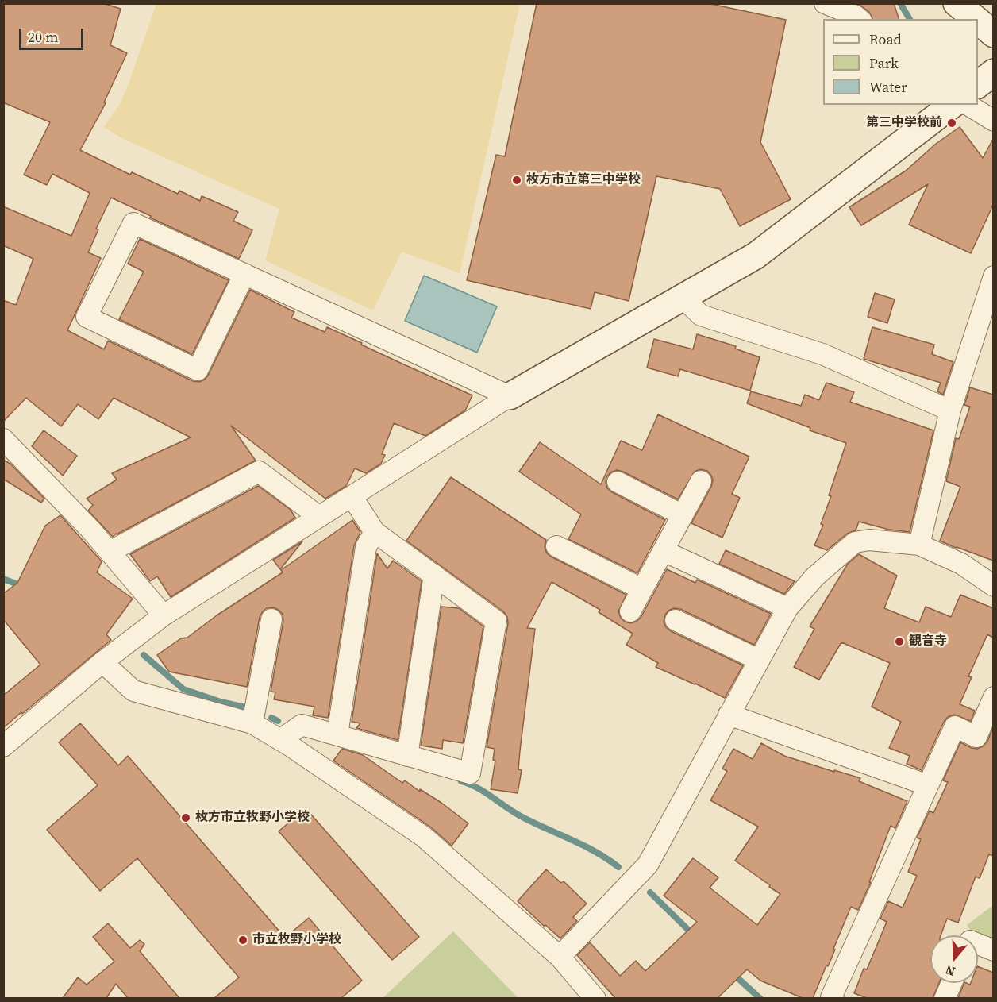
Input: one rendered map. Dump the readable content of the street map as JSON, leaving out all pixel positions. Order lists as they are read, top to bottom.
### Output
{
  "places": [
    "第三中学校前",
    "枚方市立第三中学校",
    "観音寺",
    "枚方市立牧野小学校",
    "市立牧野小学校"
  ],
  "legend": ["Road", "Park", "Water"],
  "scale_bar": "20 m",
  "north": "bottom"
}
